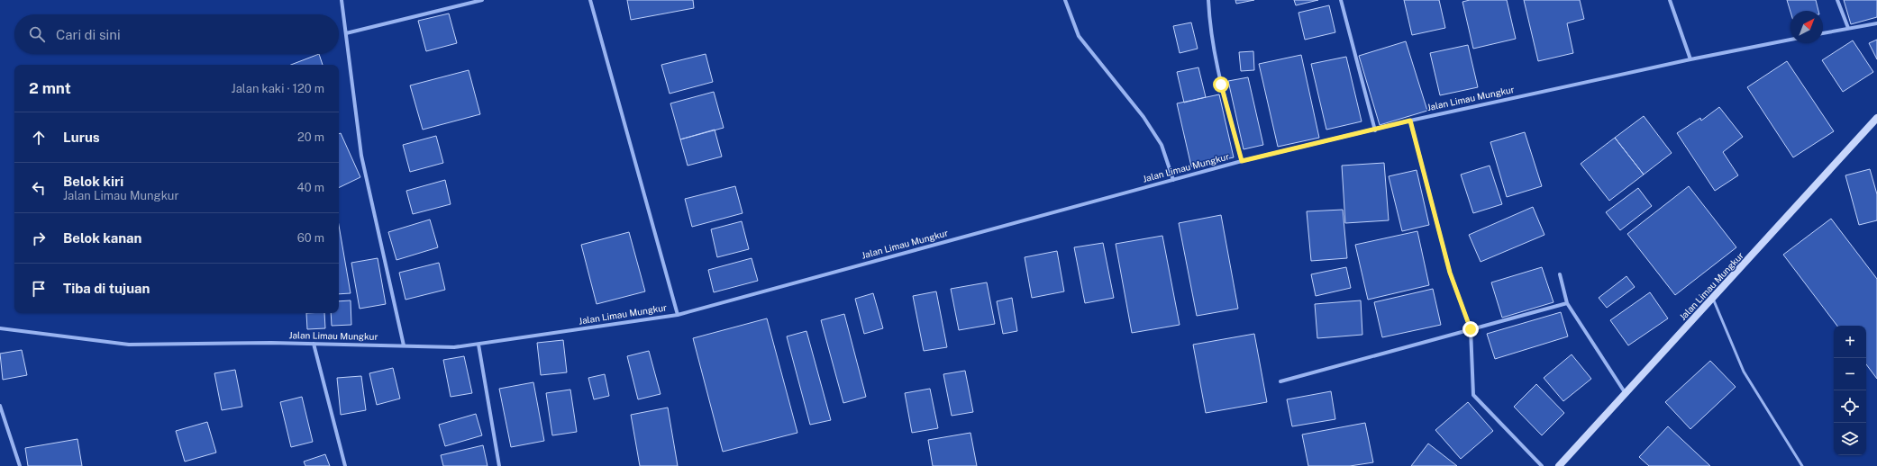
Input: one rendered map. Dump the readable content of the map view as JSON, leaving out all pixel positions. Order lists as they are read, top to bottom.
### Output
{
  "streets": {
    "street": ["Jalan Limau Mungkur"]
  },
  "north": "top right",
  "page": {
    "search": "Cari di sini",
    "heading": ["2 mnt", "Jalan kaki · 120 m"],
    "list": [
      ["Lurus", "20 m"],
      ["Belok kiri", "Jalan Limau Mungkur", "40 m"],
      ["Belok kanan", "60 m"],
      "Tiba di tujuan"
    ],
    "map_buttons": ["+", "−"]
  }
}
